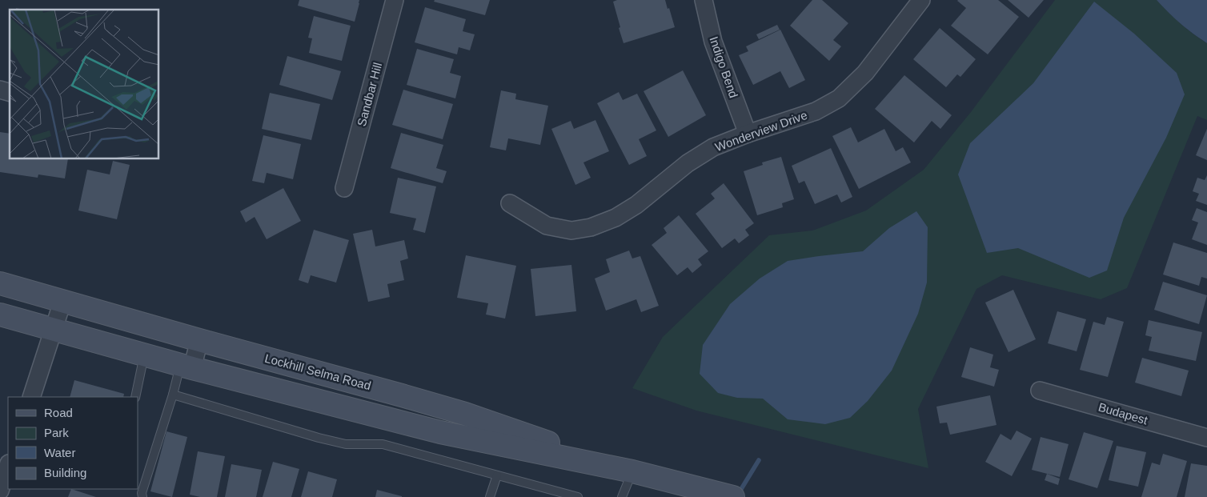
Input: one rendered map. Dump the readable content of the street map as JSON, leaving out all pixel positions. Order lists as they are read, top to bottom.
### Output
{
  "streets": {
    "main road": ["Lockhill Selma Road"],
    "street": [
      "Indigo Bend",
      "Sandbar Hill",
      "Wonderview Drive",
      "Budapest"
    ]
  },
  "crossings": [
    ["Indigo Bend", "Wonderview Drive"]
  ],
  "legend": [
    "Road",
    "Park",
    "Water",
    "Building"
  ]
}
